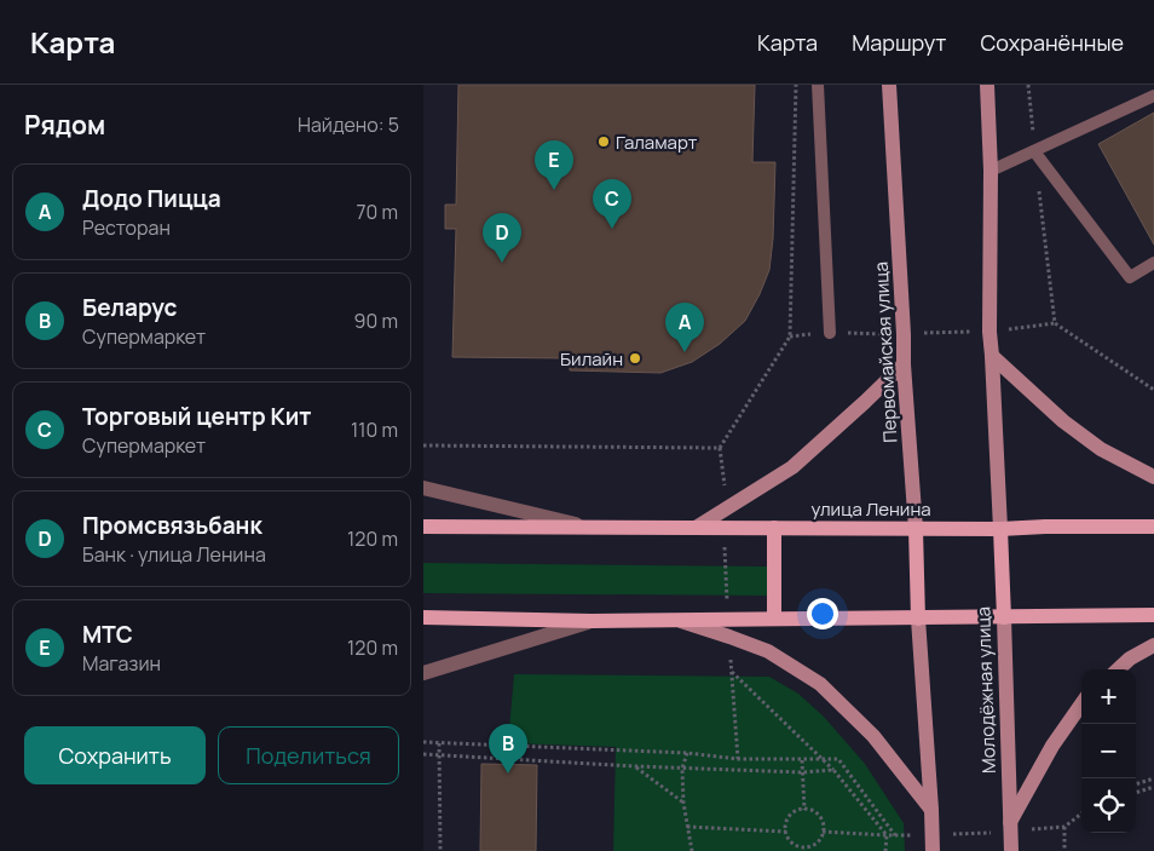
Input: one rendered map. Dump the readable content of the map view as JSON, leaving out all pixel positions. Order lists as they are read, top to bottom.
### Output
{
  "streets": {
    "main road": ["Первомайская улица", "улица Ленина", "Молодёжная улица"]
  },
  "crossings": [
    ["Первомайская улица", "улица Ленина"],
    ["улица Ленина", "Молодёжная улица"]
  ],
  "places": ["Галамарт", "Билайн"],
  "page": {
    "header": "Карта",
    "nav": ["Карта", "Маршрут", "Сохранённые"],
    "heading": ["Рядом", "Найдено: 5"],
    "pins": [
      "E",
      "C",
      "D",
      "A",
      "B"
    ],
    "list": [
      {
        "mark": "A",
        "name": "Додо Пицца",
        "note": "Ресторан",
        "value": "70 m"
      },
      {
        "mark": "B",
        "name": "Беларус",
        "note": "Супермаркет",
        "value": "90 m"
      },
      {
        "mark": "C",
        "name": "Торговый центр Кит",
        "note": "Супермаркет",
        "value": "110 m"
      },
      {
        "mark": "D",
        "name": "Промсвязьбанк",
        "note": "Банк · улица Ленина",
        "value": "120 m"
      },
      {
        "mark": "E",
        "name": "МТС",
        "note": "Магазин",
        "value": "120 m"
      }
    ],
    "map_buttons": ["+", "−"],
    "buttons": ["Сохранить", "Поделиться"]
  }
}
